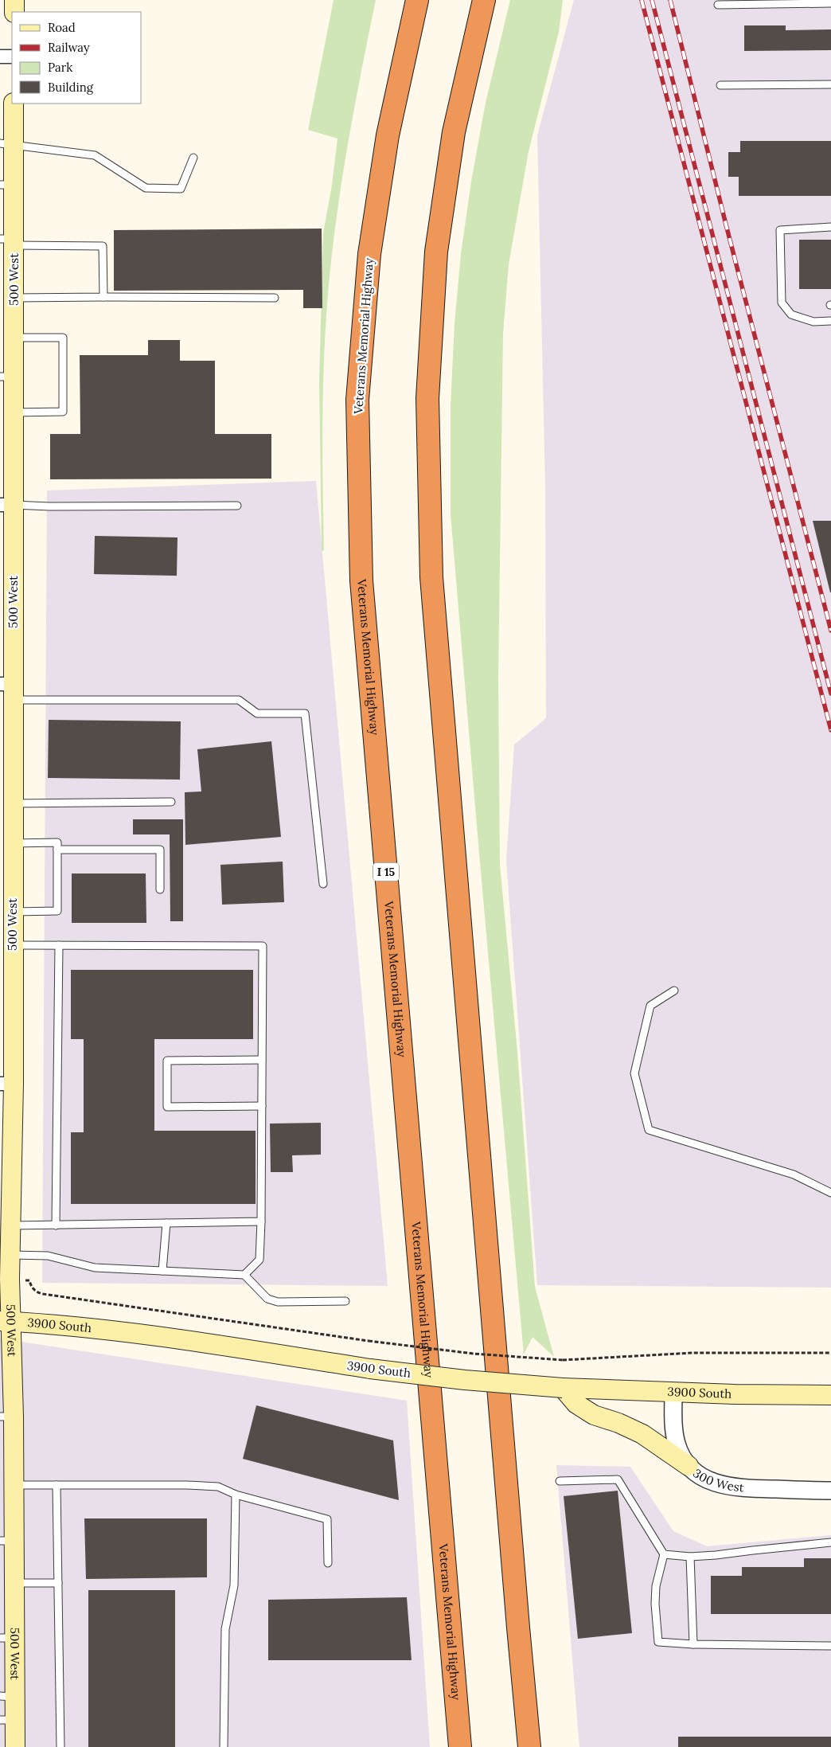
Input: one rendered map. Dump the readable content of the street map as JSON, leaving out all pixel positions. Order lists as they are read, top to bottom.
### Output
{
  "streets": {
    "highway": ["Veterans Memorial Highway", "I 15"],
    "main road": ["500 West", "3900 South"],
    "street": ["300 West"]
  },
  "crossings": [
    ["500 West", "3900 South"],
    ["3900 South", "300 West"]
  ],
  "legend": [
    "Road",
    "Railway",
    "Park",
    "Building"
  ]
}
